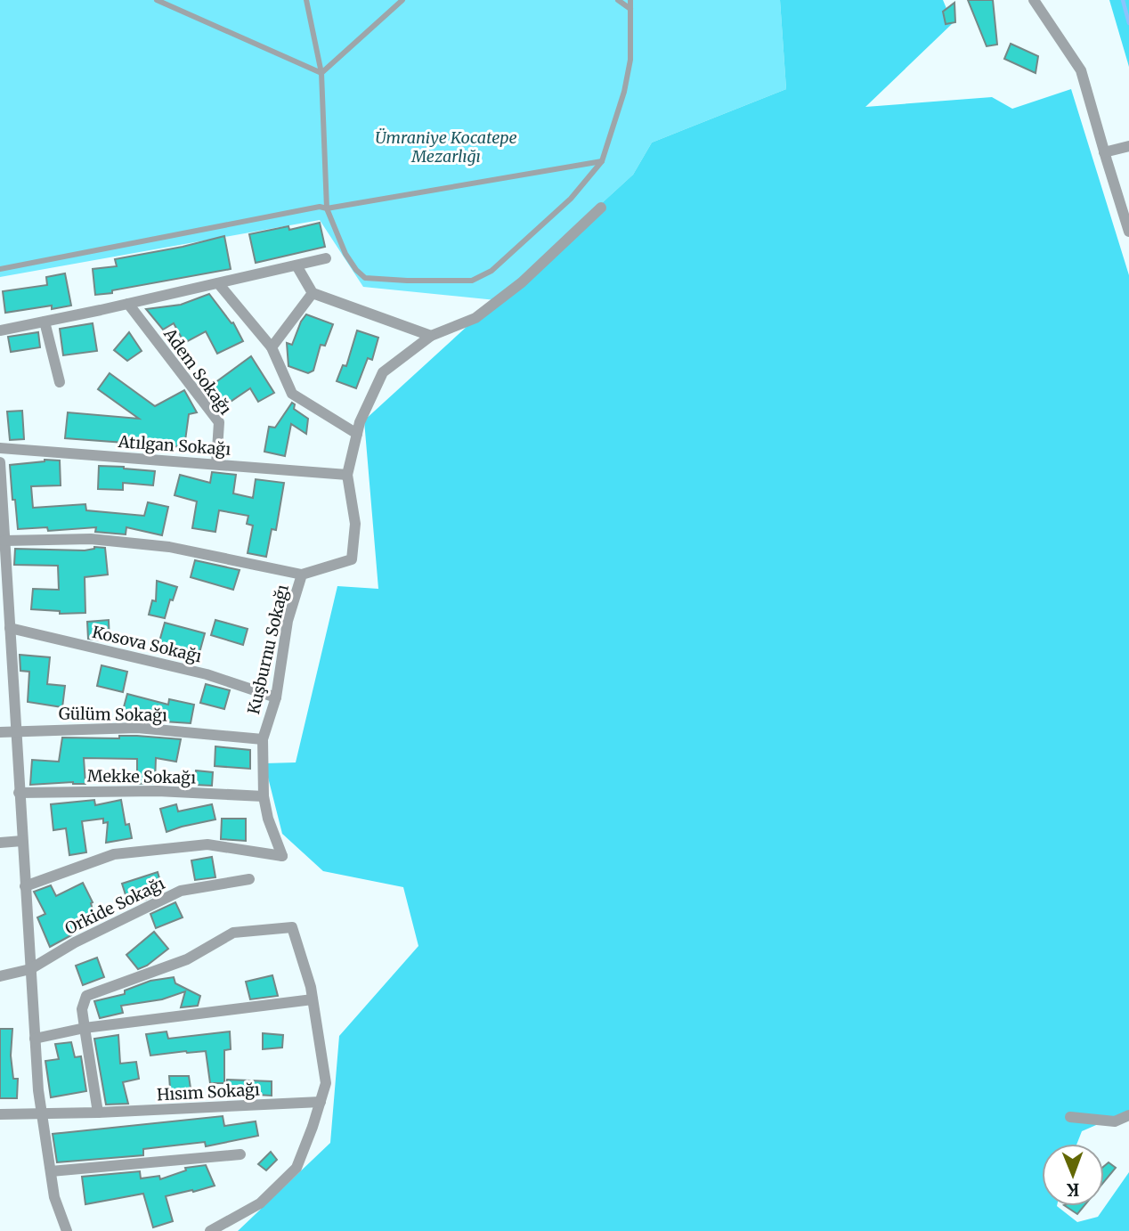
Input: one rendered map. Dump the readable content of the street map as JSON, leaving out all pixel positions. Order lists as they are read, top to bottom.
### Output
{
  "streets": {
    "street": [
      "Adem Sokağı",
      "Atılgan Sokağı",
      "Kosova Sokağı",
      "Kuşburnu Sokağı",
      "Gülüm Sokağı",
      "Mekke Sokağı",
      "Orkide Sokağı",
      "Hısım Sokağı"
    ]
  },
  "crossings": [
    ["Adem Sokağı", "Atılgan Sokağı"],
    ["Atılgan Sokağı", "Kuşburnu Sokağı"],
    ["Kosova Sokağı", "Kuşburnu Sokağı"],
    ["Kuşburnu Sokağı", "Gülüm Sokağı"],
    ["Kuşburnu Sokağı", "Mekke Sokağı"]
  ],
  "parks": ["Ümraniye Kocatepe Mezarlığı"],
  "north": "bottom"
}
